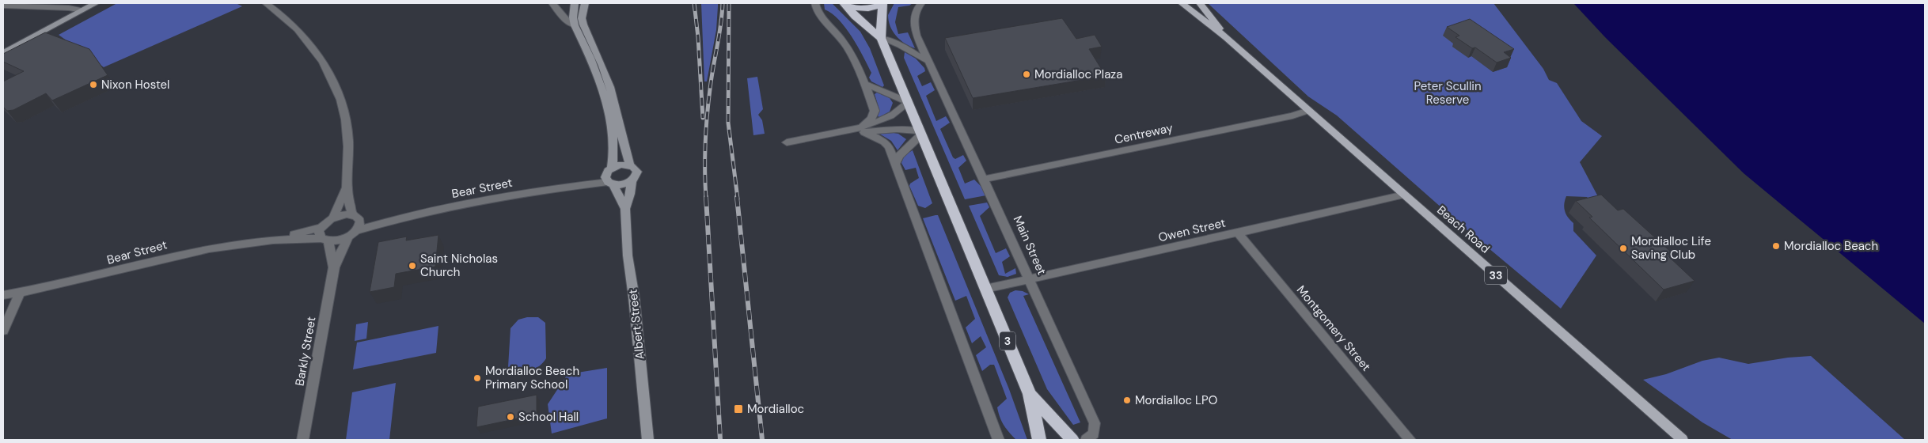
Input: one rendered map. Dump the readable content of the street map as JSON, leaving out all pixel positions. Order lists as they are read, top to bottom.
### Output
{
  "streets": {
    "highway": ["3"],
    "main road": ["Beach Road", "33"],
    "street": [
      "Centreway",
      "Bear Street",
      "Owen Street",
      "Main Street",
      "Albert Street",
      "Montgomery Street",
      "Barkly Street"
    ]
  },
  "crossings": [
    ["Centreway", "Beach Road"],
    ["Centreway", "Main Street"],
    ["Bear Street", "Albert Street"],
    ["Bear Street", "Barkly Street"],
    ["Beach Road", "Owen Street"],
    ["Owen Street", "Main Street"],
    ["Owen Street", "Montgomery Street"],
    ["Owen Street", "3"]
  ],
  "parks": ["Peter Scullin Reserve"],
  "places": {
    "other": [
      "Mordialloc Plaza",
      "Nixon Hostel",
      "Mordialloc Beach",
      "Mordialloc Life Saving Club",
      "Saint Nicholas Church",
      "Mordialloc Beach Primary School",
      "Mordialloc LPO",
      "School Hall"
    ],
    "transit": ["Mordialloc"]
  }
}
